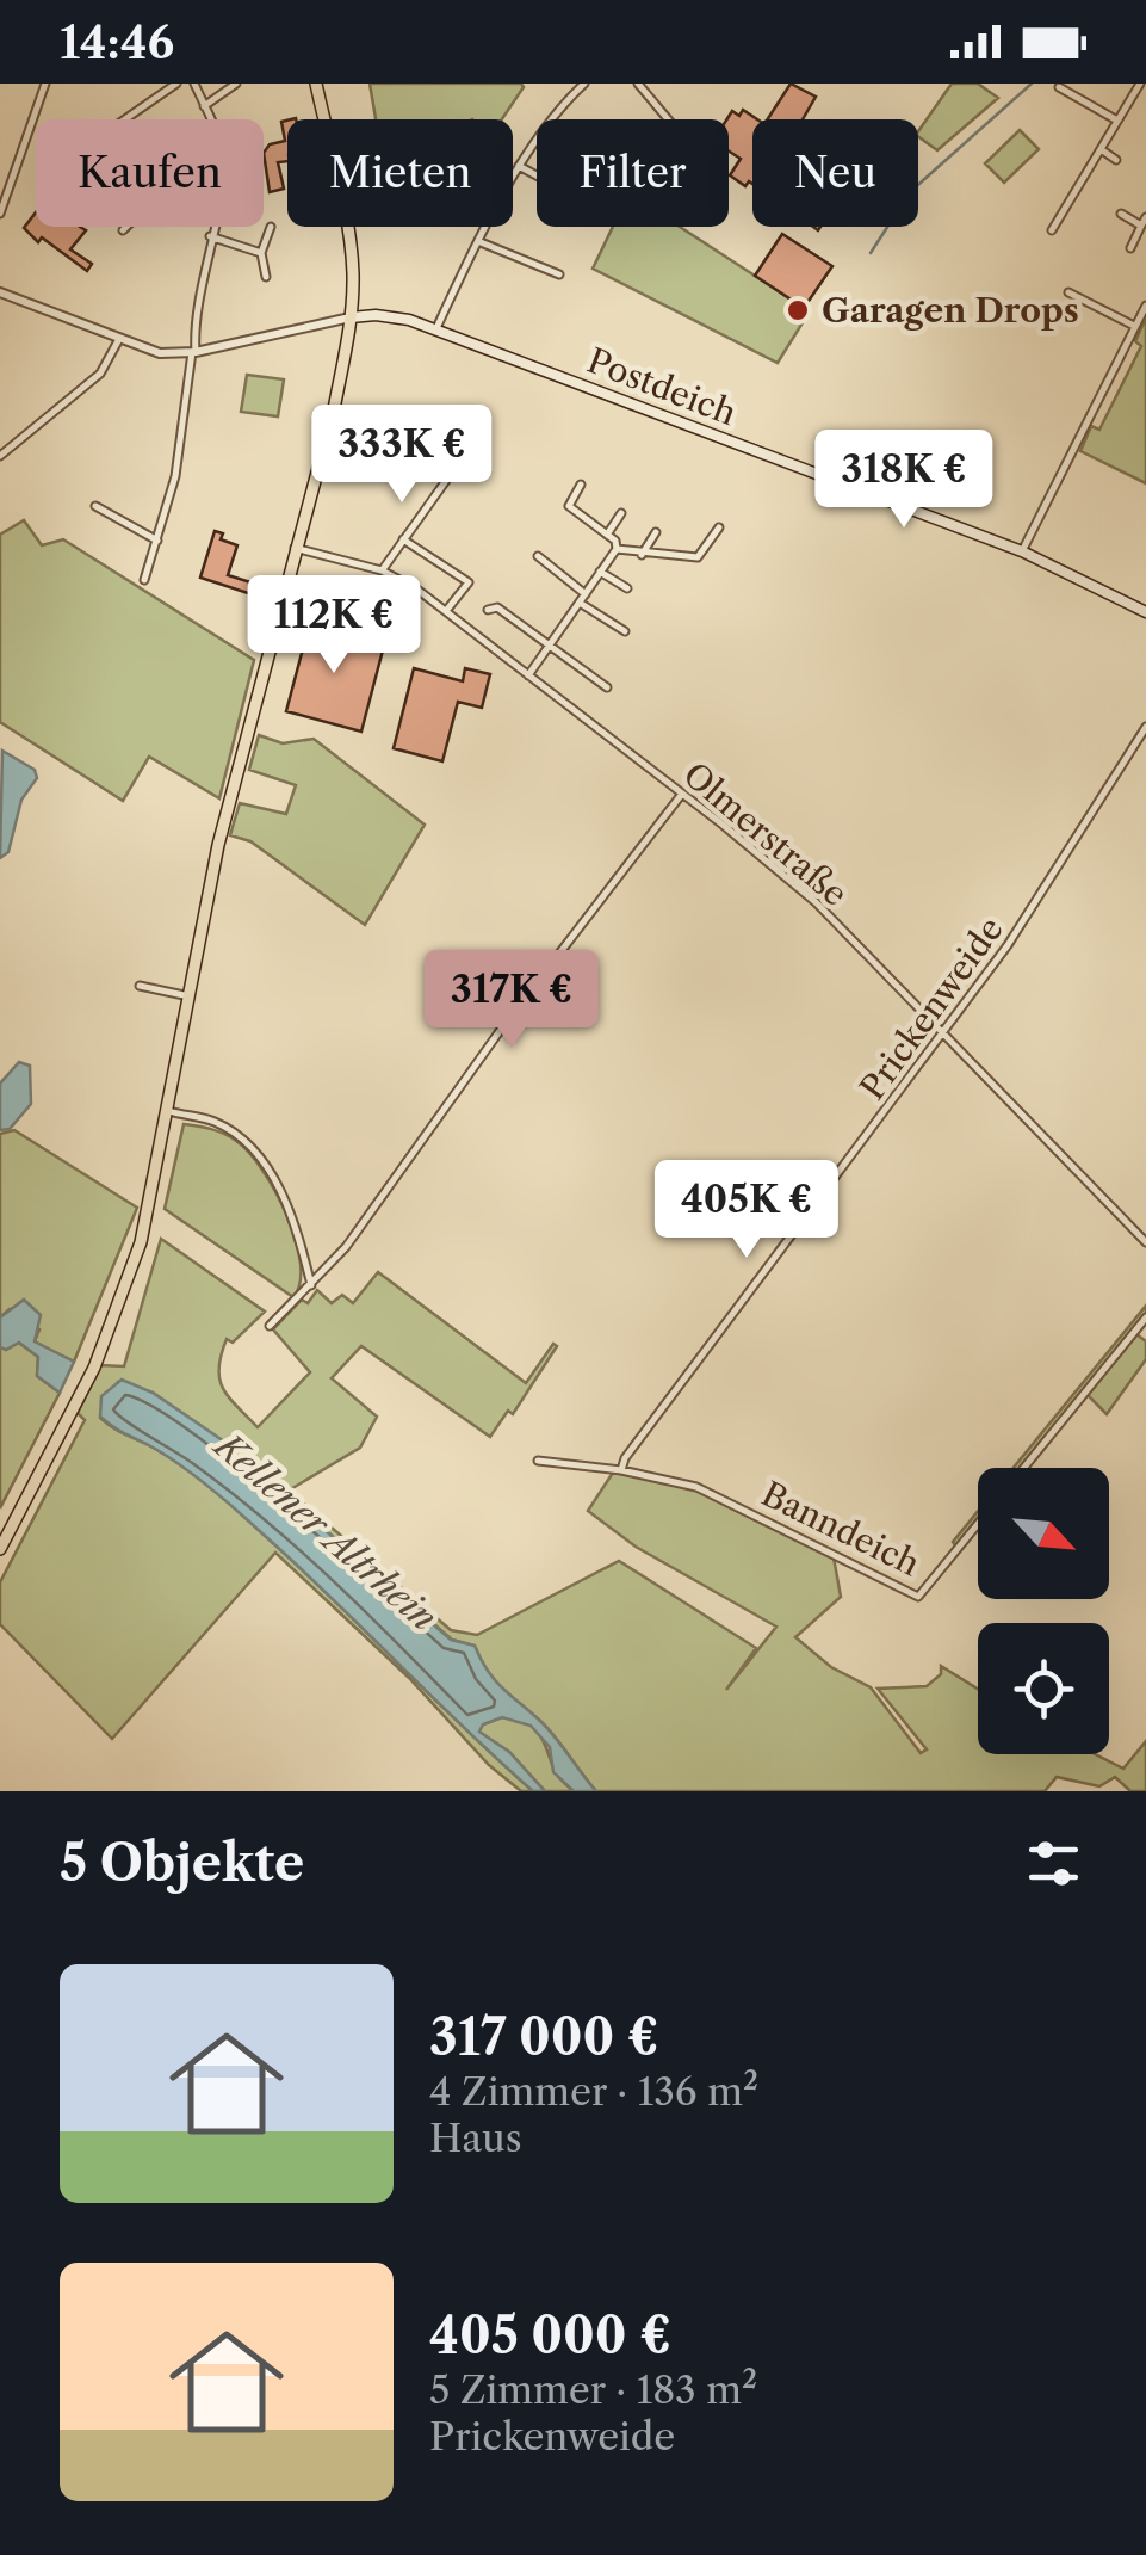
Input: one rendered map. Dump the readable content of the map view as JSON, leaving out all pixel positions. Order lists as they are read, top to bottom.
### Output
{
  "streets": {
    "main road": ["Postdeich"],
    "street": ["Olmerstraße", "Prickenweide", "Banndeich"]
  },
  "crossings": [
    ["Olmerstraße", "Prickenweide"],
    ["Prickenweide", "Banndeich"]
  ],
  "water": ["Kellener Altrhein"],
  "places": ["Garagen Drops"],
  "north": "bottom right",
  "page": {
    "status": "14:46",
    "chip": [
      "Kaufen",
      "Mieten",
      "Filter",
      "Neu"
    ],
    "price": [
      "333K €",
      "318K €",
      "112K €",
      "317K €",
      "405K €"
    ],
    "heading": "5 Objekte",
    "list": [
      {
        "name": "317 000 €",
        "note": "4 Zimmer · 136 m² · Haus"
      },
      {
        "name": "405 000 €",
        "note": "5 Zimmer · 183 m² · Prickenweide"
      }
    ]
  }
}
